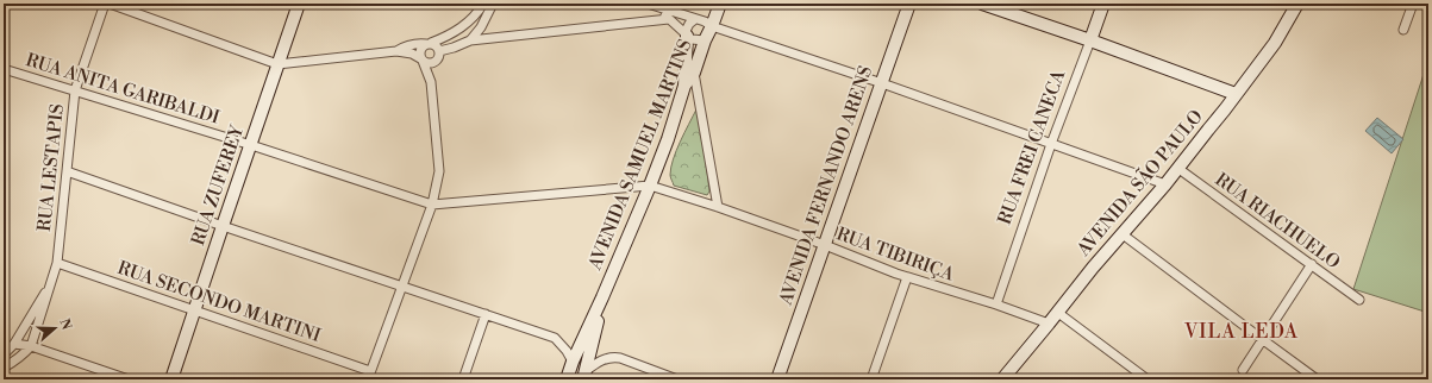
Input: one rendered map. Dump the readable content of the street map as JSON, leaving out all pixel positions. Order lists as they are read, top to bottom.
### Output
{
  "streets": {
    "street": [
      "RUA ANITA GARIBALDI",
      "RUA FREI CANECA",
      "AVENIDA SAMUEL MARTINS",
      "RUA LESTAPIS",
      "AVENIDA SÃO PAULO",
      "RUA ZUFEREY",
      "AVENIDA FERNANDO ARENS",
      "RUA RIACHUELO",
      "RUA TIBIRIÇA",
      "RUA SECONDO MARTINI"
    ]
  },
  "crossings": [
    ["RUA ANITA GARIBALDI", "AVENIDA SAMUEL MARTINS"],
    ["RUA ANITA GARIBALDI", "RUA LESTAPIS"],
    ["RUA ANITA GARIBALDI", "RUA ZUFEREY"],
    ["RUA ANITA GARIBALDI", "RUA TIBIRIÇA"],
    ["RUA FREI CANECA", "RUA TIBIRIÇA"],
    ["AVENIDA SAMUEL MARTINS", "RUA TIBIRIÇA"],
    ["RUA LESTAPIS", "RUA SECONDO MARTINI"],
    ["AVENIDA SÃO PAULO", "RUA RIACHUELO"],
    ["AVENIDA SÃO PAULO", "RUA TIBIRIÇA"],
    ["RUA ZUFEREY", "RUA SECONDO MARTINI"],
    ["AVENIDA FERNANDO ARENS", "RUA TIBIRIÇA"]
  ],
  "districts": ["VILA LEDA"],
  "north": "right"
}
